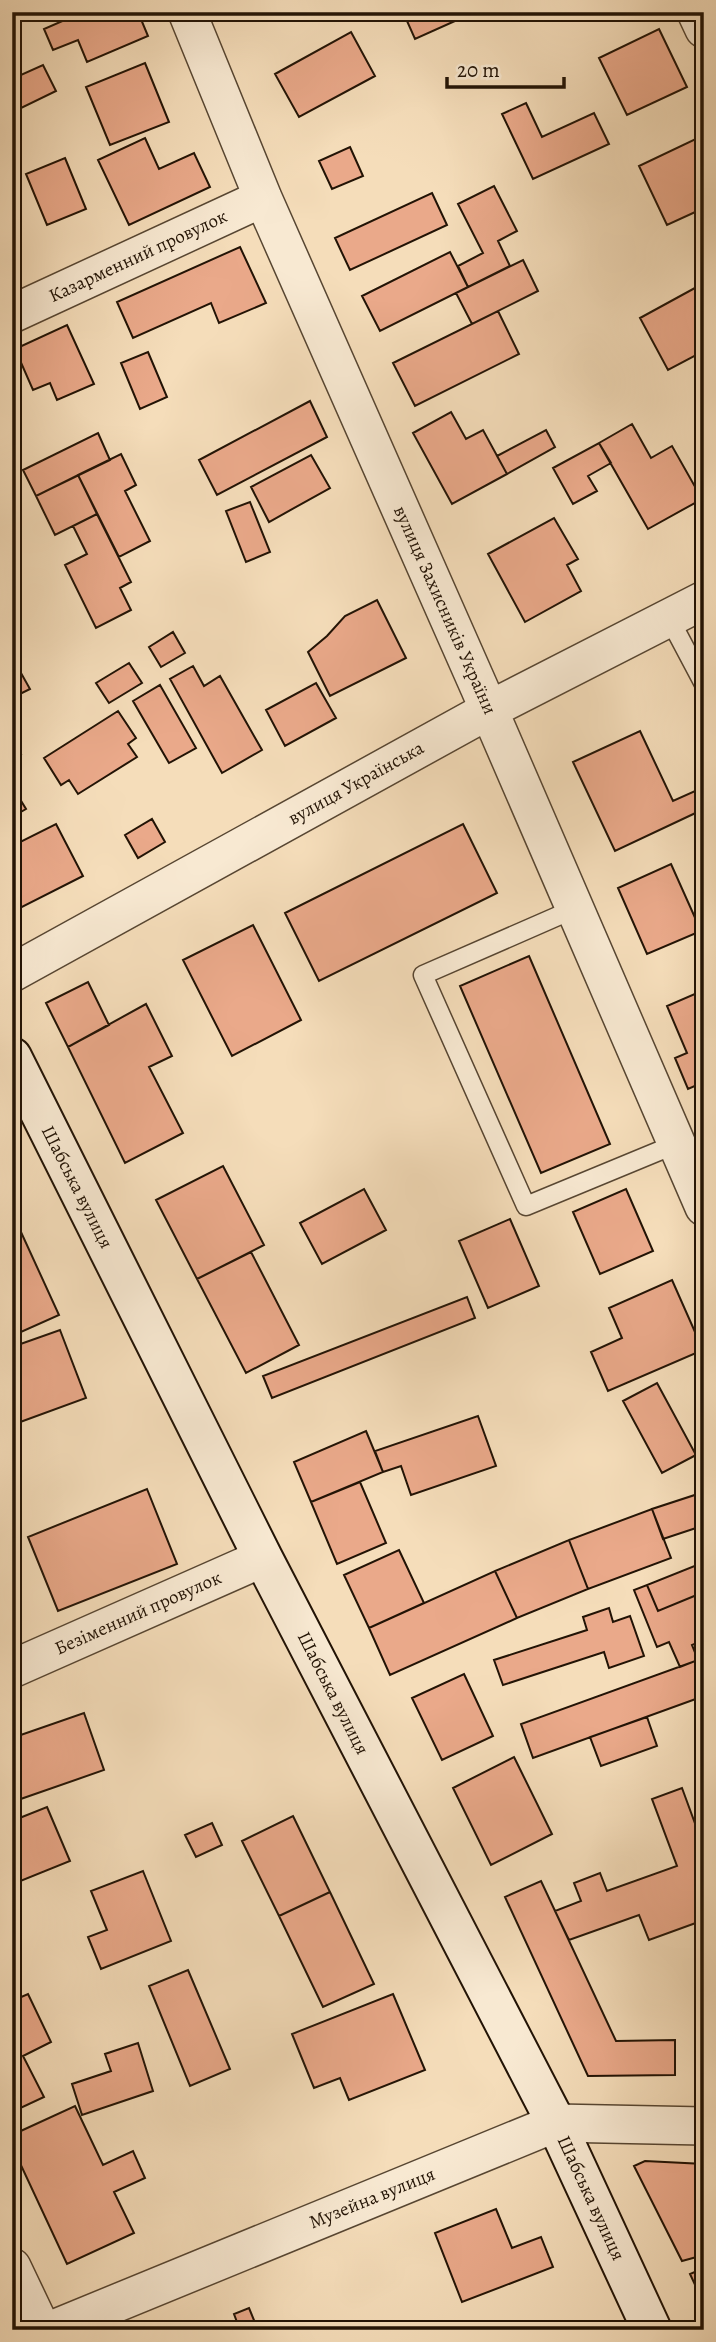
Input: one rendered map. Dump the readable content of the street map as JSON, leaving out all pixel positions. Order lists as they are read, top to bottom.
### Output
{
  "streets": {
    "main road": ["Шабська вулиця"],
    "street": [
      "Казарменний провулок",
      "вулиця Захисників України",
      "вулиця Українська",
      "Безіменний провулок",
      "Музейна вулиця"
    ]
  },
  "crossings": [
    ["Казарменний провулок", "вулиця Захисників України"],
    ["вулиця Захисників України", "вулиця Українська"],
    ["Шабська вулиця", "Безіменний провулок"],
    ["Шабська вулиця", "Музейна вулиця"]
  ],
  "scale_bar": "20 m"
}
